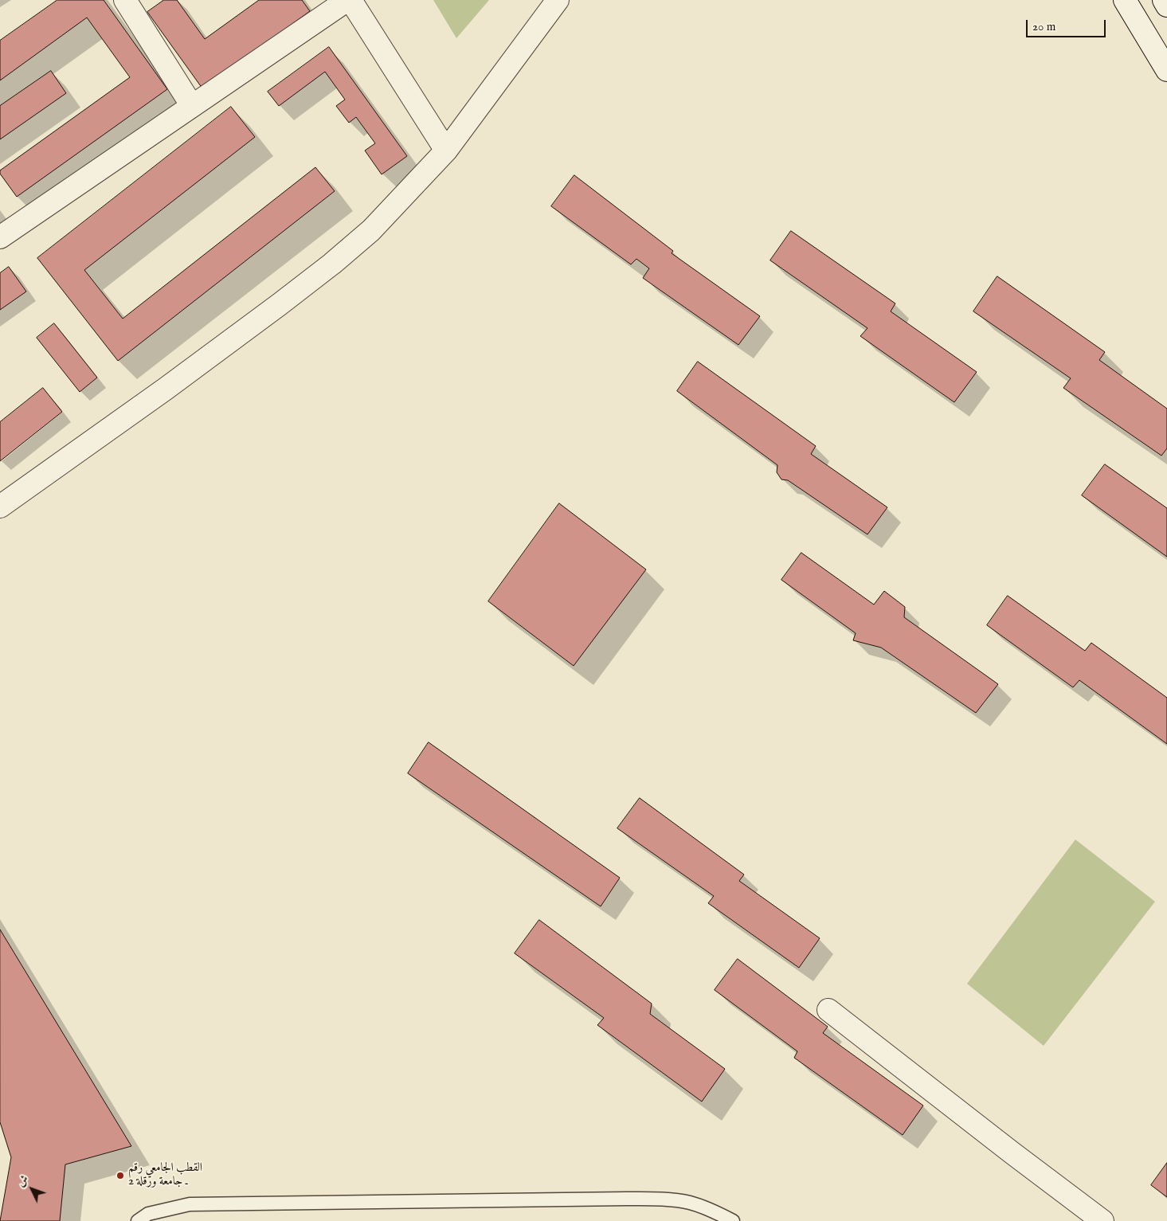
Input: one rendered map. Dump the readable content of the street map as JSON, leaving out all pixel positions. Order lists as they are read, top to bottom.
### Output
{
  "places": ["القطب الجامعي رقم 2 ـ جامعة ورقلة"],
  "scale_bar": "20 m",
  "north": "top left"
}
